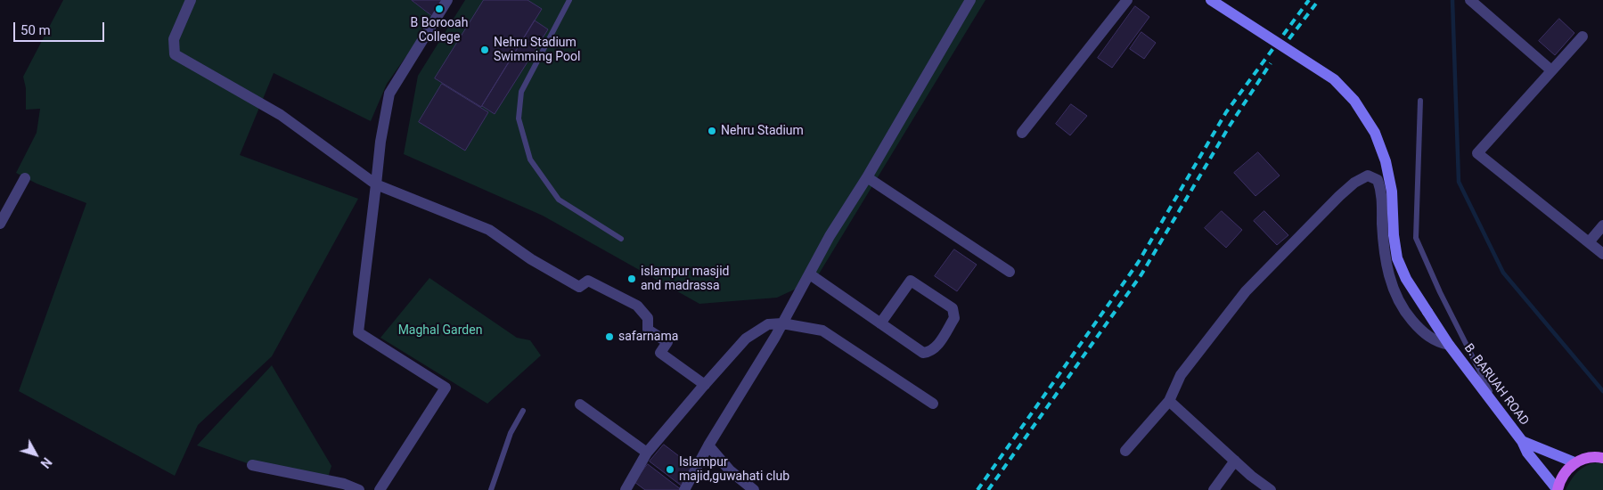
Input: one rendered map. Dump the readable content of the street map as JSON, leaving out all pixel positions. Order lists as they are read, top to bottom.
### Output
{
  "streets": {
    "main road": ["B. BARUAH ROAD"]
  },
  "parks": ["Maghal Garden"],
  "places": [
    "B Borooah College",
    "Nehru Stadium Swimming Pool",
    "Nehru Stadium",
    "islampur masjid and madrassa",
    "safarnama",
    "Islampur majid,guwahati club"
  ],
  "scale_bar": "50 m",
  "north": "bottom right"
}
